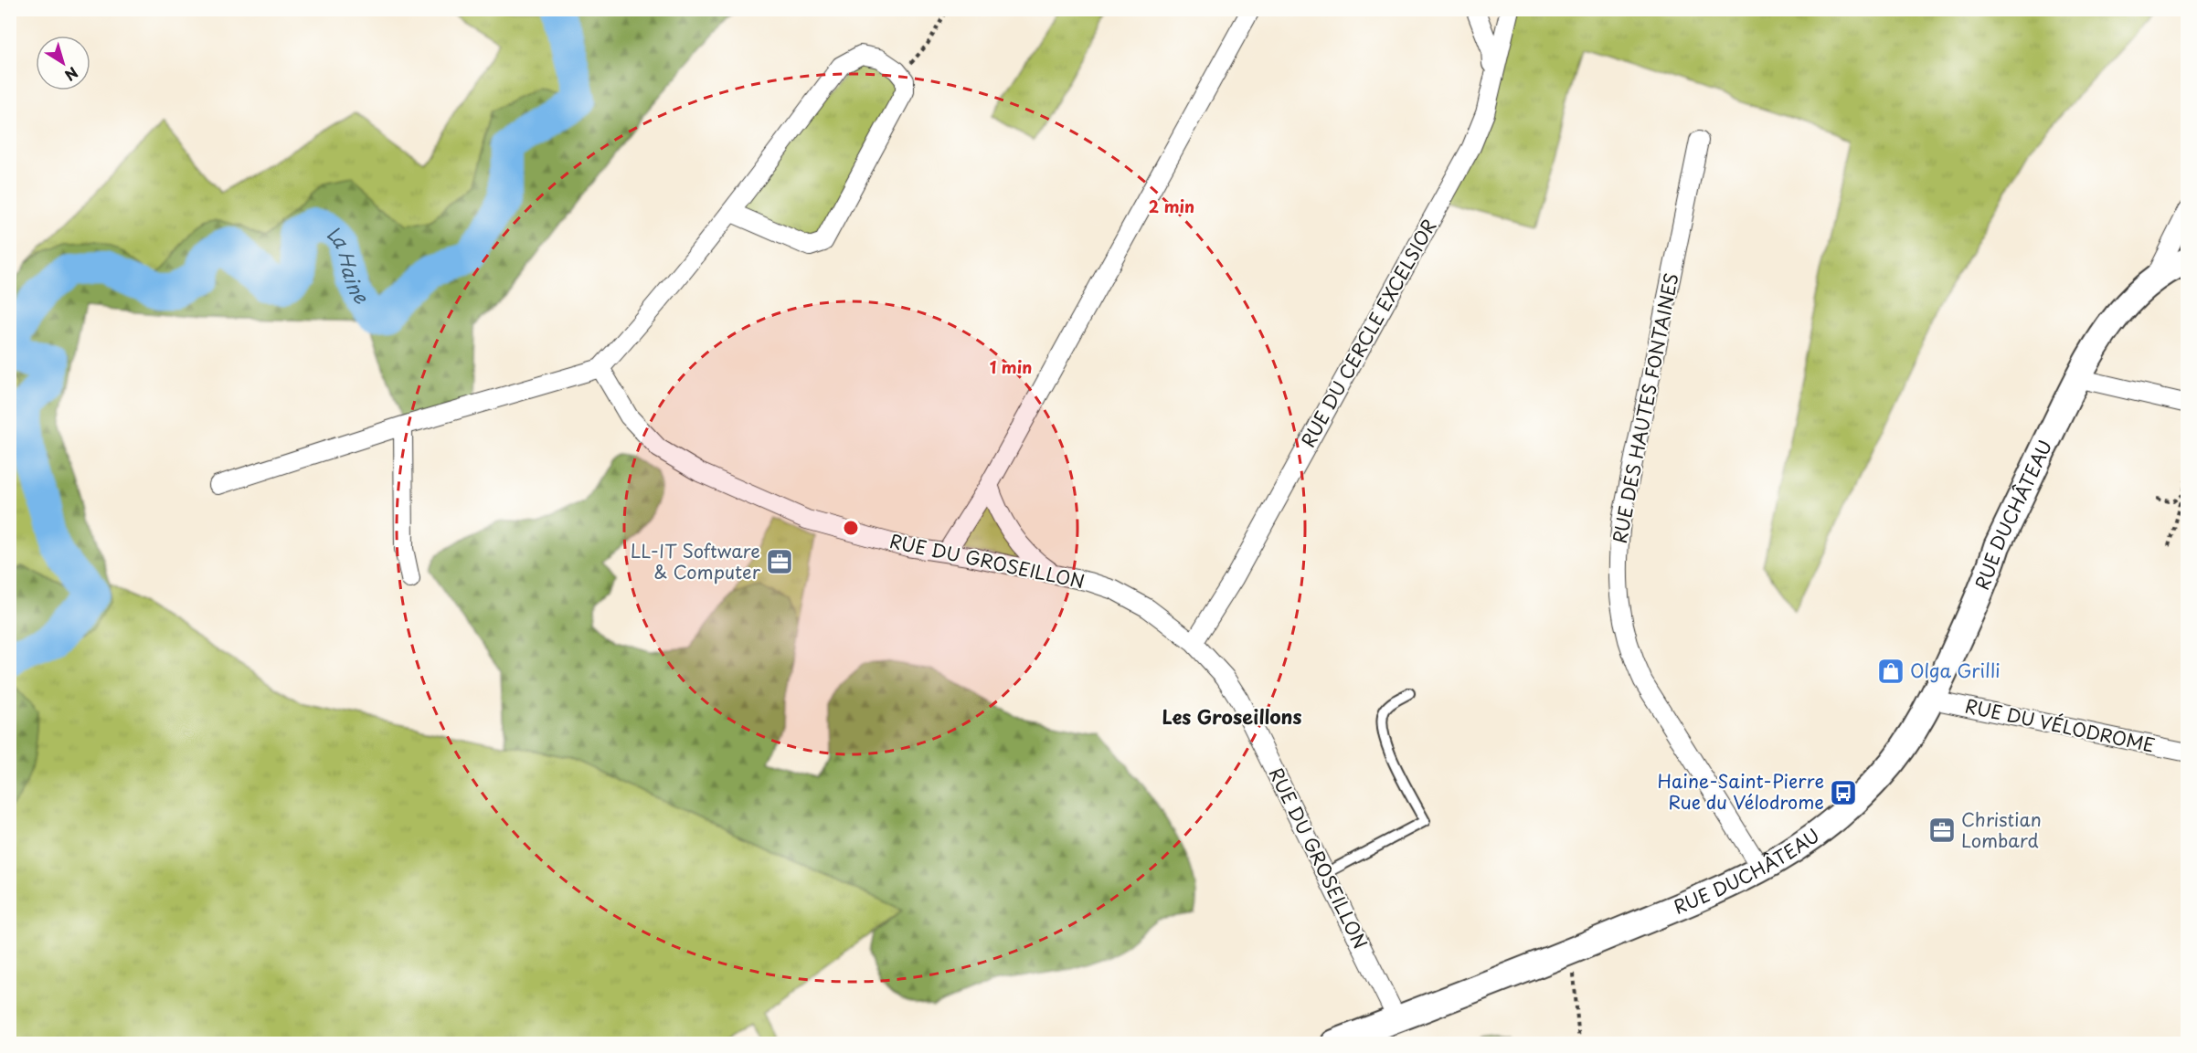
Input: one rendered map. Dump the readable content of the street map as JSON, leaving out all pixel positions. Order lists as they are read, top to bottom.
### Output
{
  "streets": {
    "street": [
      "RUE DU CERCLE EXCELSIOR",
      "RUE DES HAUTES FONTAINES",
      "RUE DUCHÂTEAU",
      "RUE DU GROSEILLON",
      "RUE DU VÉLODROME"
    ]
  },
  "crossings": [
    ["RUE DU CERCLE EXCELSIOR", "RUE DU GROSEILLON"],
    ["RUE DES HAUTES FONTAINES", "RUE DUCHÂTEAU"],
    ["RUE DUCHÂTEAU", "RUE DU GROSEILLON"],
    ["RUE DUCHÂTEAU", "RUE DU VÉLODROME"]
  ],
  "districts": ["Les Groseillons"],
  "water": ["La Haine"],
  "places": {
    "office": ["LL-IT Software & Computer", "Christian Lombard"],
    "shop": ["Olga Grilli"],
    "bus stop": ["Haine-Saint-Pierre Rue du Vélodrome"]
  },
  "north": "bottom right",
  "rings": ["2 min", "1 min"]
}
